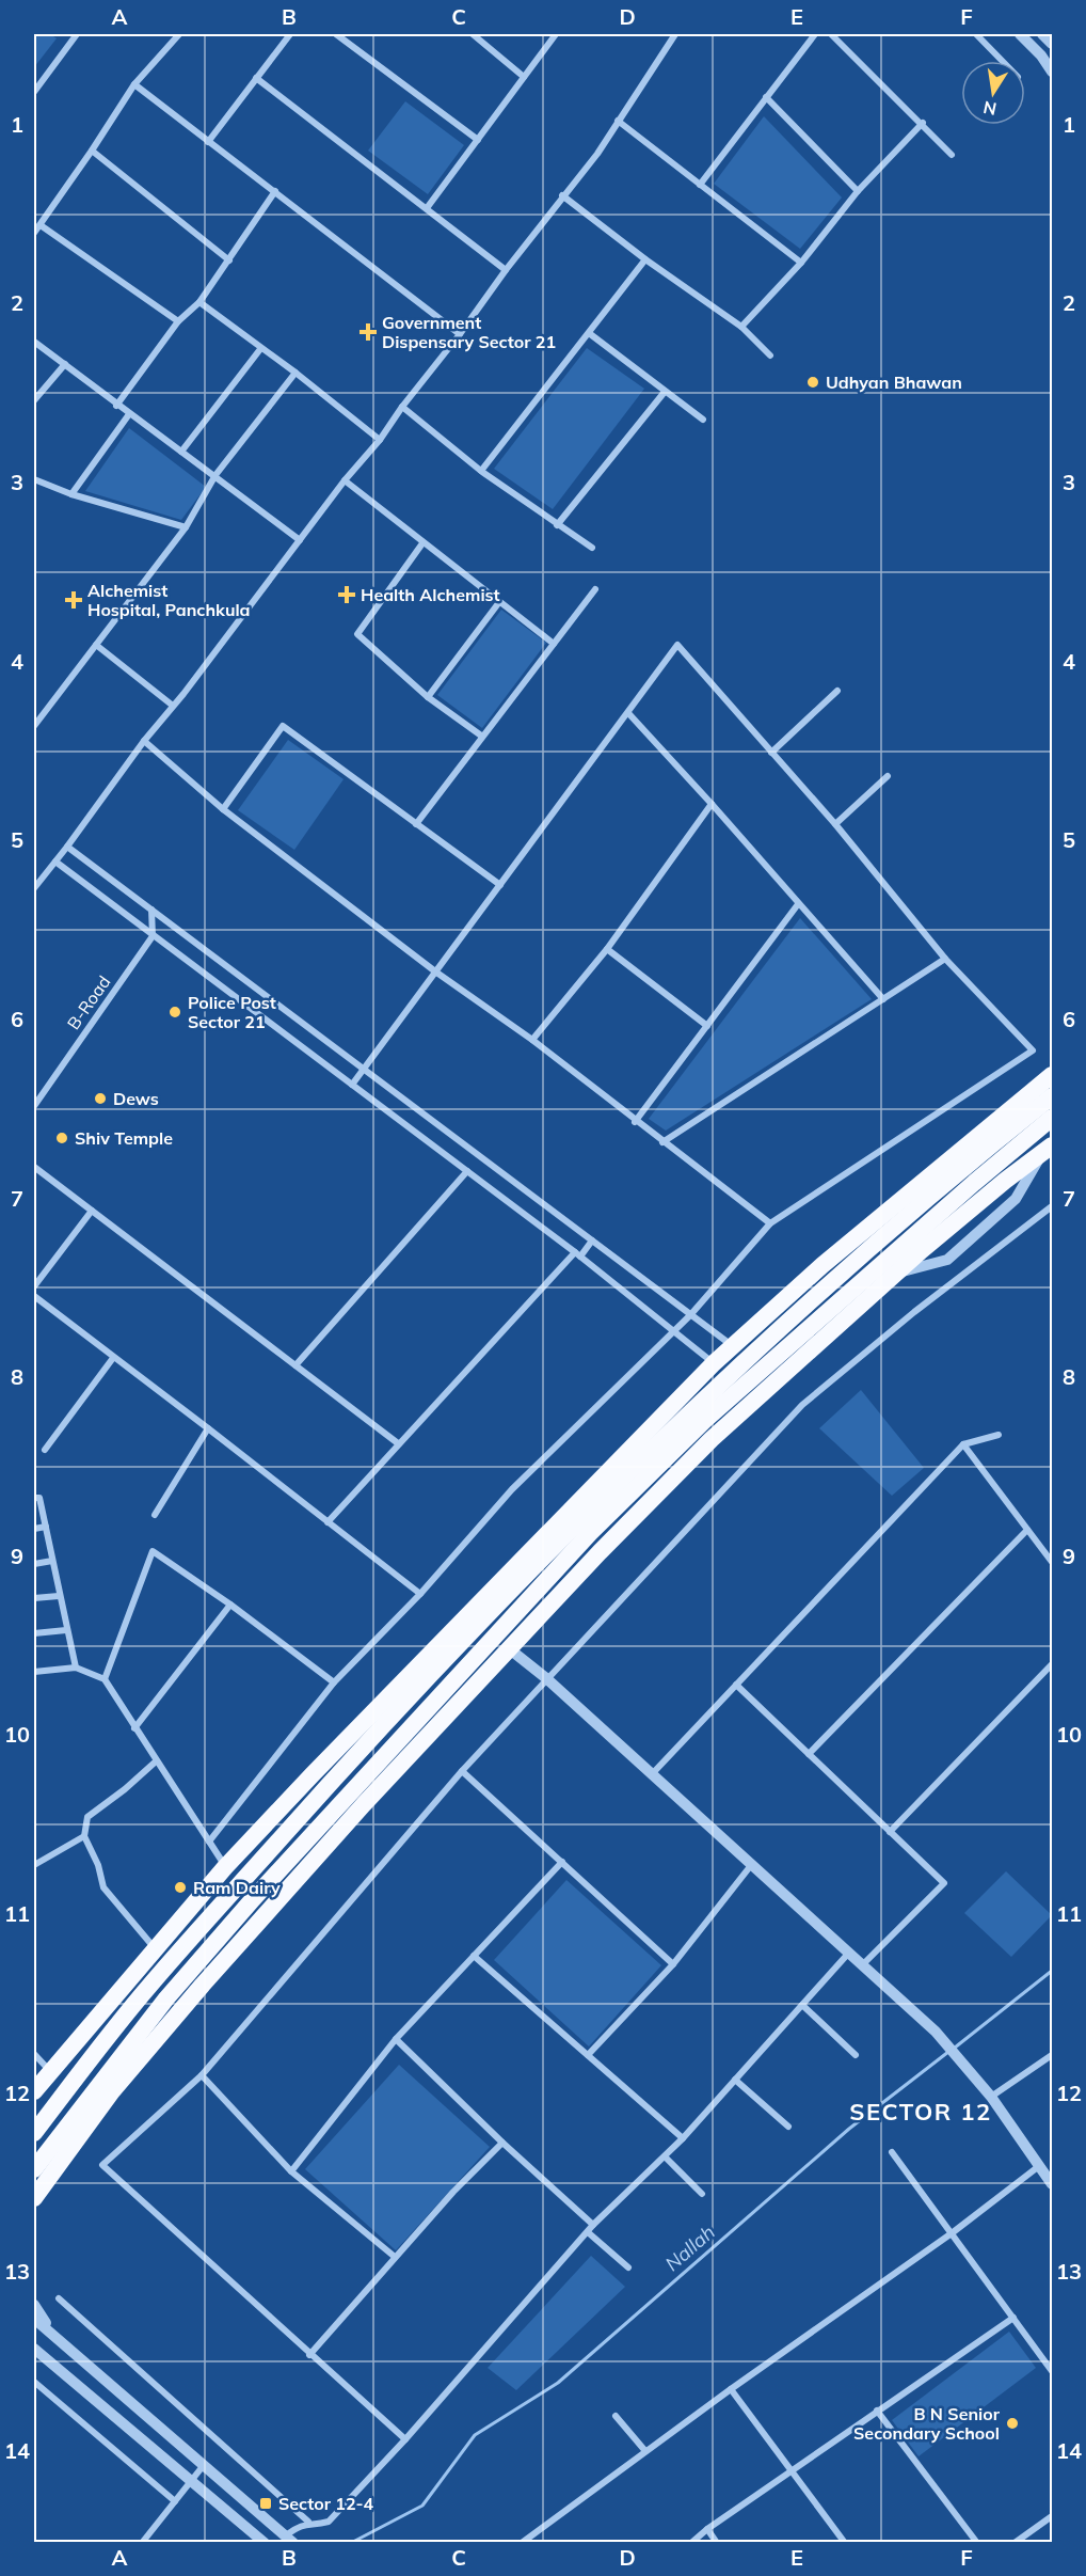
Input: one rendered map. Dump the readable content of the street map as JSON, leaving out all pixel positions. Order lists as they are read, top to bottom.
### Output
{
  "streets": {
    "street": ["B-Road"]
  },
  "districts": ["SECTOR 12"],
  "water": ["Nallah"],
  "places": {
    "health": ["Government Dispensary Sector 21", "Health Alchemist", "Alchemist Hospital, Panchkula"],
    "other": [
      "Udhyan Bhawan",
      "Police Post Sector 21",
      "Dews",
      "Shiv Temple",
      "Ram Dairy",
      "B N Senior Secondary School"
    ],
    "transit": ["Sector 12-4"]
  },
  "north": "bottom",
  "grid": {
    "columns": [
      "A",
      "B",
      "C",
      "D",
      "E",
      "F"
    ],
    "rows": [
      "1",
      "2",
      "3",
      "4",
      "5",
      "6",
      "7",
      "8",
      "9",
      "10",
      "11",
      "12",
      "13",
      "14"
    ]
  }
}
